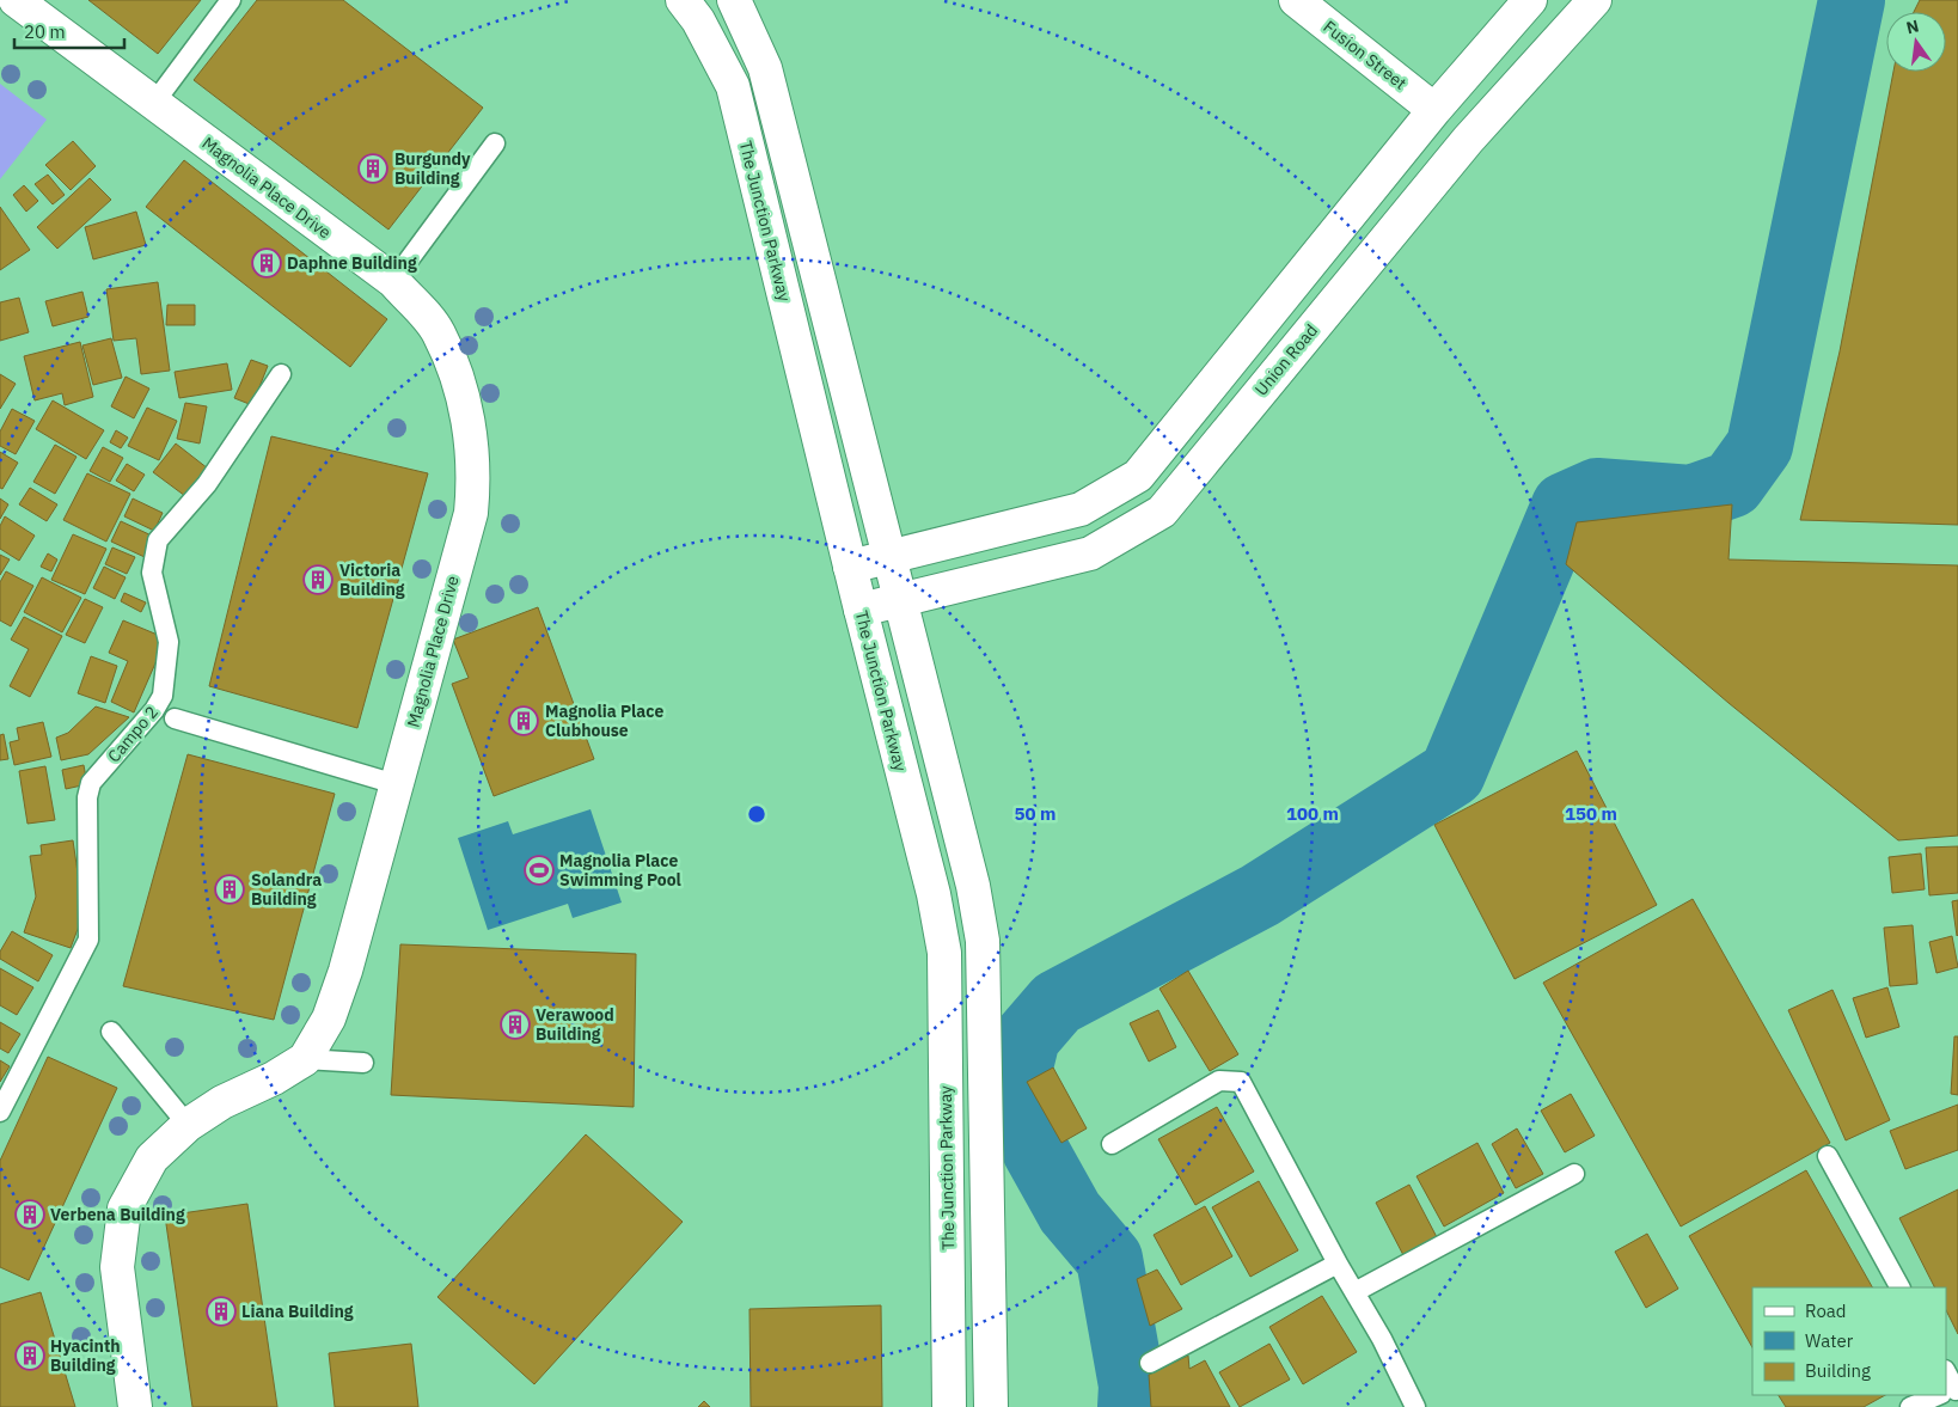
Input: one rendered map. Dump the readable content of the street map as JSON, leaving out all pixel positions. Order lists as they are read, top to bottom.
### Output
{
  "streets": {
    "street": [
      "Fusion Street",
      "Magnolia Place Drive",
      "The Junction Parkway",
      "Union Road"
    ],
    "lane": ["Campo 2"]
  },
  "crossings": [
    ["The Junction Parkway", "Union Road"]
  ],
  "places": {
    "building": [
      "Burgundy Building",
      "Daphne Building",
      "Victoria Building",
      "Magnolia Place Clubhouse",
      "Solandra Building",
      "Verawood Building",
      "Verbena Building",
      "Liana Building",
      "Hyacinth Building"
    ],
    "sports": ["Magnolia Place Swimming Pool"]
  },
  "legend": ["Road", "Water", "Building"],
  "scale_bar": "20 m",
  "north": "top",
  "rings": ["50 m", "100 m", "150 m"]
}
